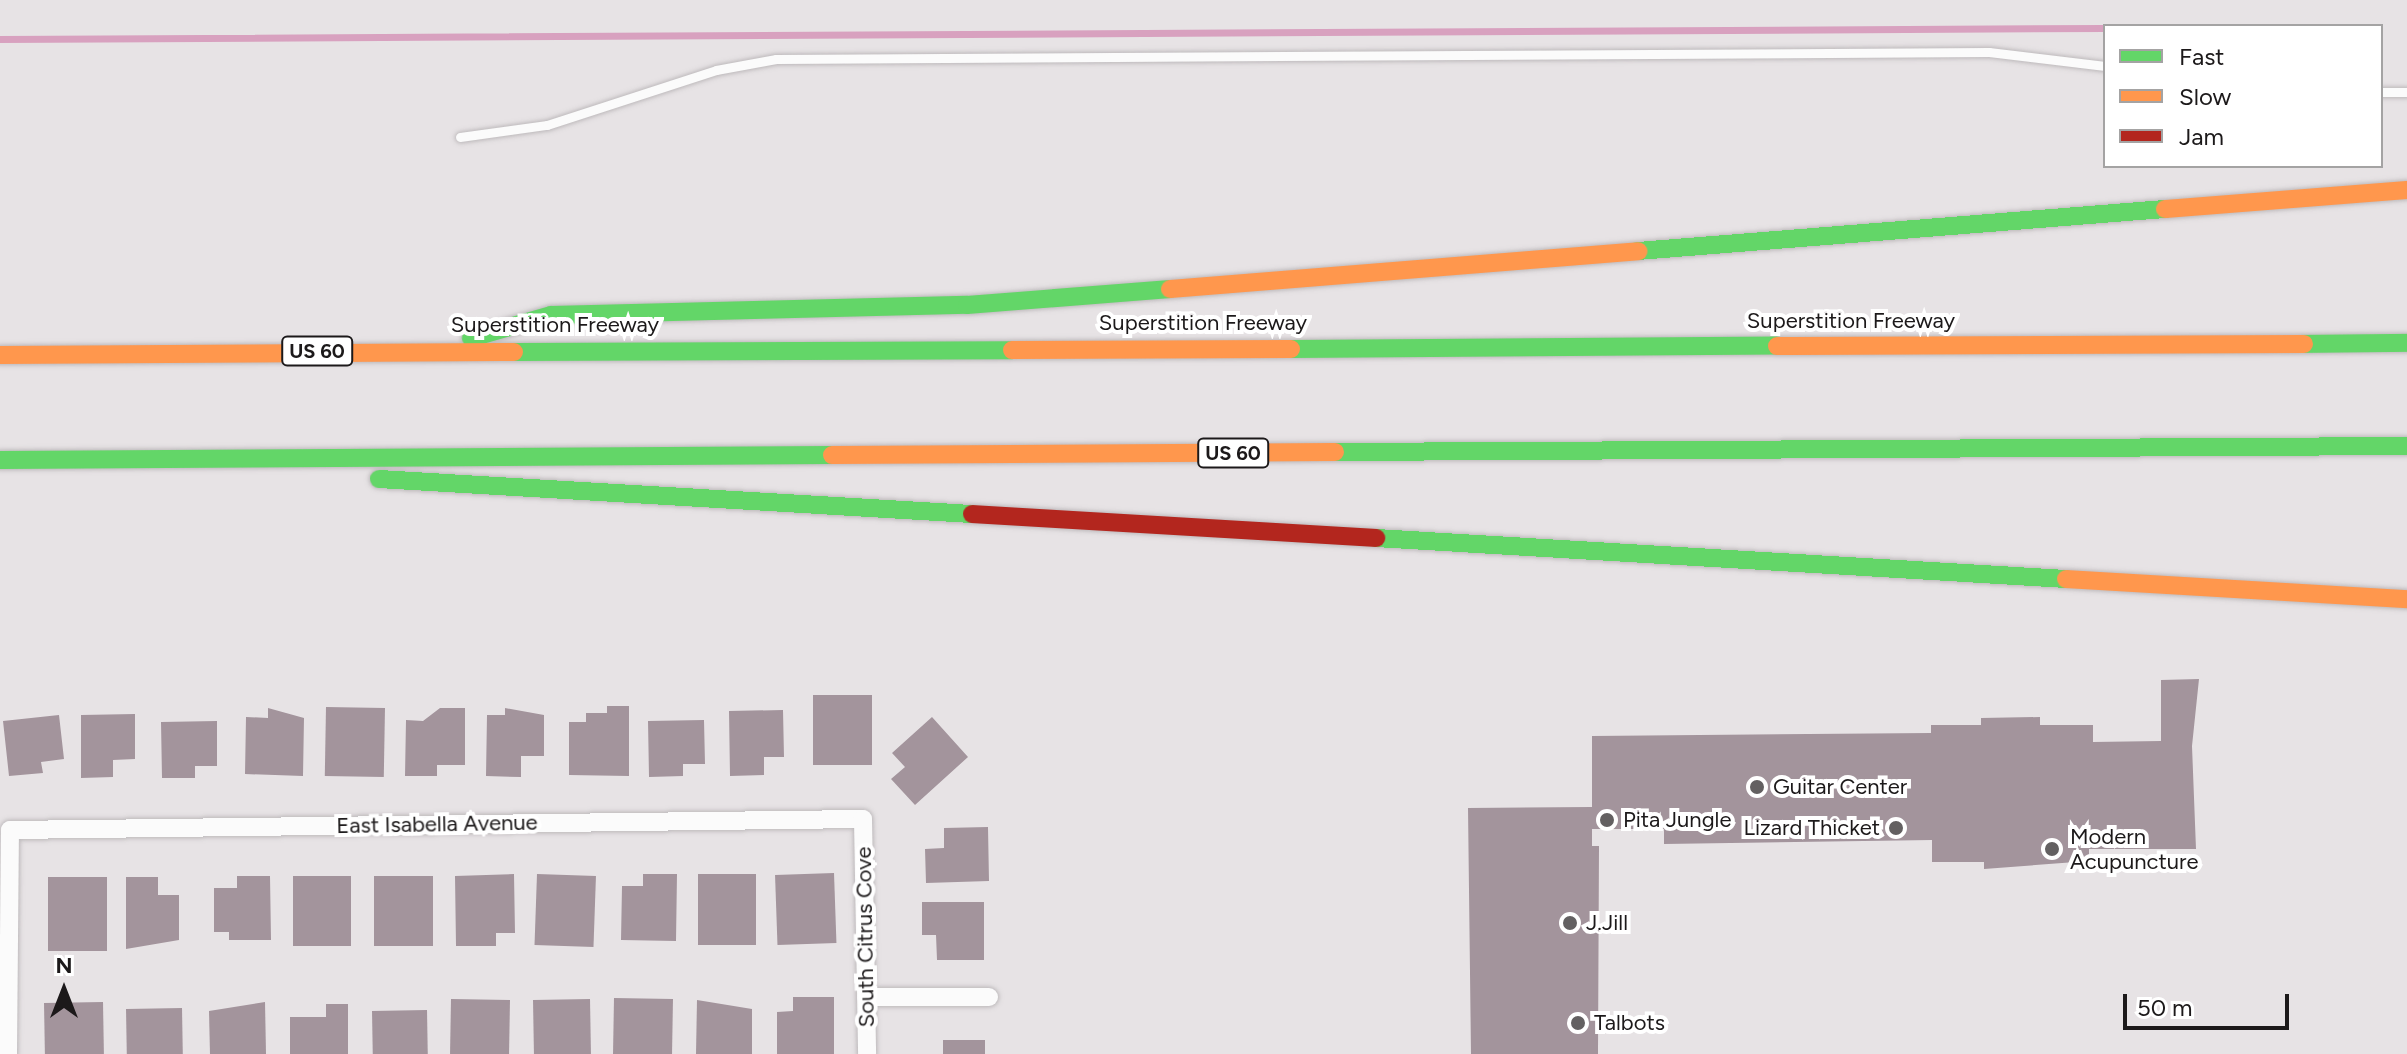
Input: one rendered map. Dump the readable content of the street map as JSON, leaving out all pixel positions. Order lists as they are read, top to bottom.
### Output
{
  "streets": {
    "highway": ["Superstition Freeway", "US 60"],
    "street": ["East Isabella Avenue", "South Citrus Cove"]
  },
  "crossings": [
    ["East Isabella Avenue", "South Citrus Cove"]
  ],
  "places": [
    "Guitar Center",
    "Pita Jungle",
    "Lizard Thicket",
    "Modern Acupuncture",
    "J.Jill",
    "Talbots"
  ],
  "legend": ["Fast", "Slow", "Jam"],
  "scale_bar": "50 m",
  "north": "top"
}
